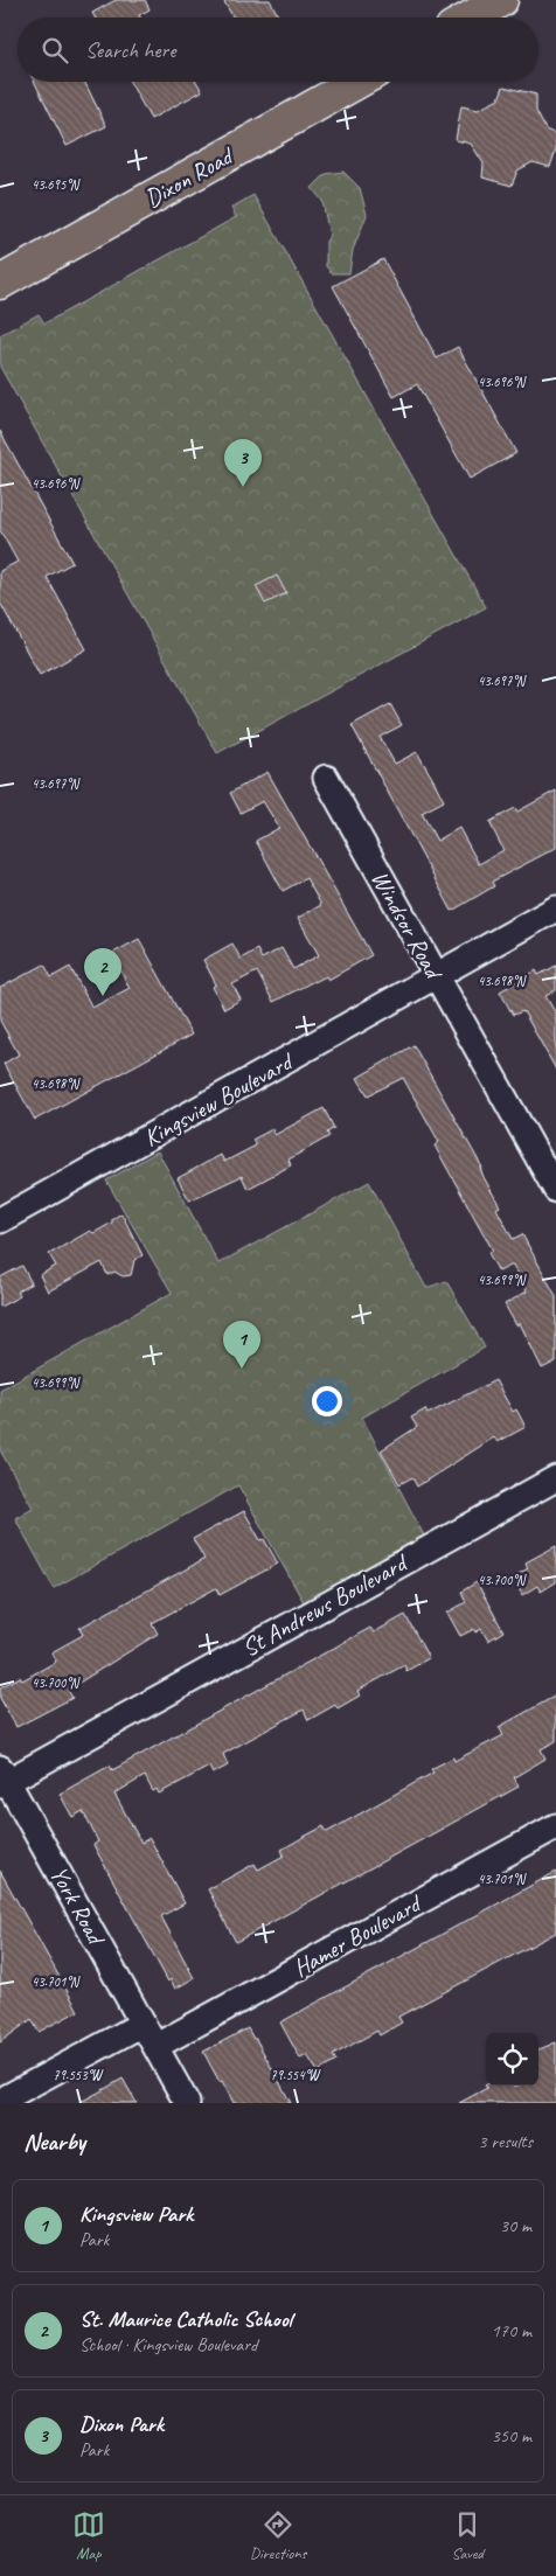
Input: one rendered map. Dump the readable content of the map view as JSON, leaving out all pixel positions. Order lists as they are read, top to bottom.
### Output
{
  "streets": {
    "main road": ["Dixon Road"],
    "street": [
      "Windsor Road",
      "Kingsview Boulevard",
      "St Andrews Boulevard",
      "York Road",
      "Hamer Boulevard"
    ]
  },
  "crossings": [
    ["Windsor Road", "Kingsview Boulevard"],
    ["St Andrews Boulevard", "York Road"],
    ["York Road", "Hamer Boulevard"]
  ],
  "page": {
    "search": "Search here",
    "pins": ["3", "2", "1"],
    "heading": ["Nearby", "3 results"],
    "list": [
      {
        "mark": "1",
        "name": "Kingsview Park",
        "note": "Park",
        "value": "30 m"
      },
      {
        "mark": "2",
        "name": "St. Maurice Catholic School",
        "note": "School · Kingsview Boulevard",
        "value": "170 m"
      },
      {
        "mark": "3",
        "name": "Dixon Park",
        "note": "Park",
        "value": "350 m"
      }
    ],
    "nav": ["Map", "Directions", "Saved"]
  },
  "coordinates": [
    "43.695°N",
    "43.696°N",
    "43.697°N",
    "43.698°N",
    "43.699°N",
    "43.700°N",
    "43.701°N",
    "79.553°W",
    "79.554°W"
  ]
}
